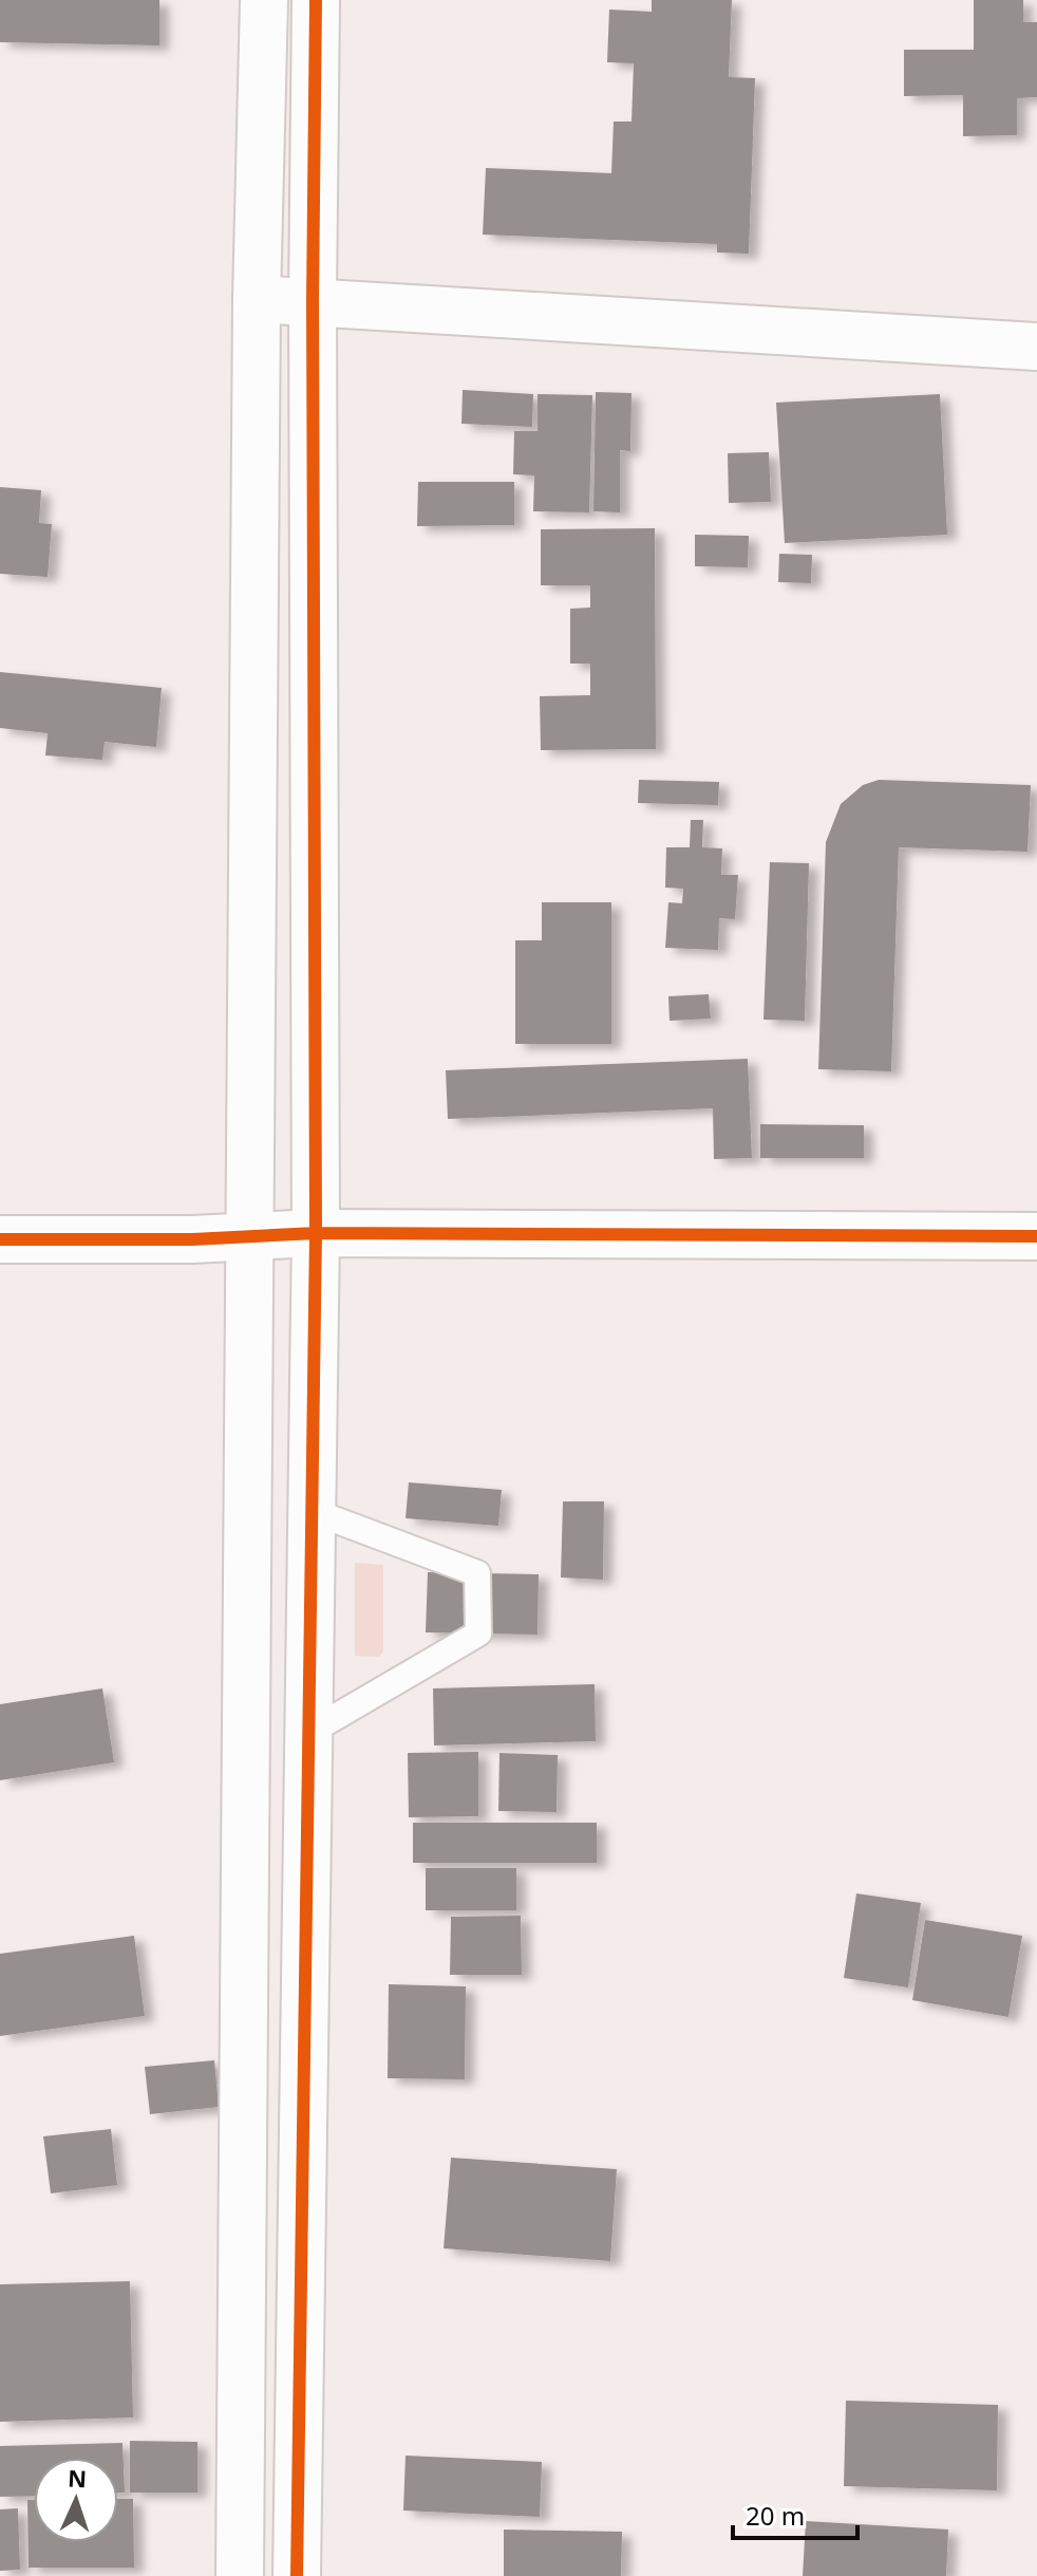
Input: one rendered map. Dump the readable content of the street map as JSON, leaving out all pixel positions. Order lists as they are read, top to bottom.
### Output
{
  "scale_bar": "20 m",
  "north": "top"
}
